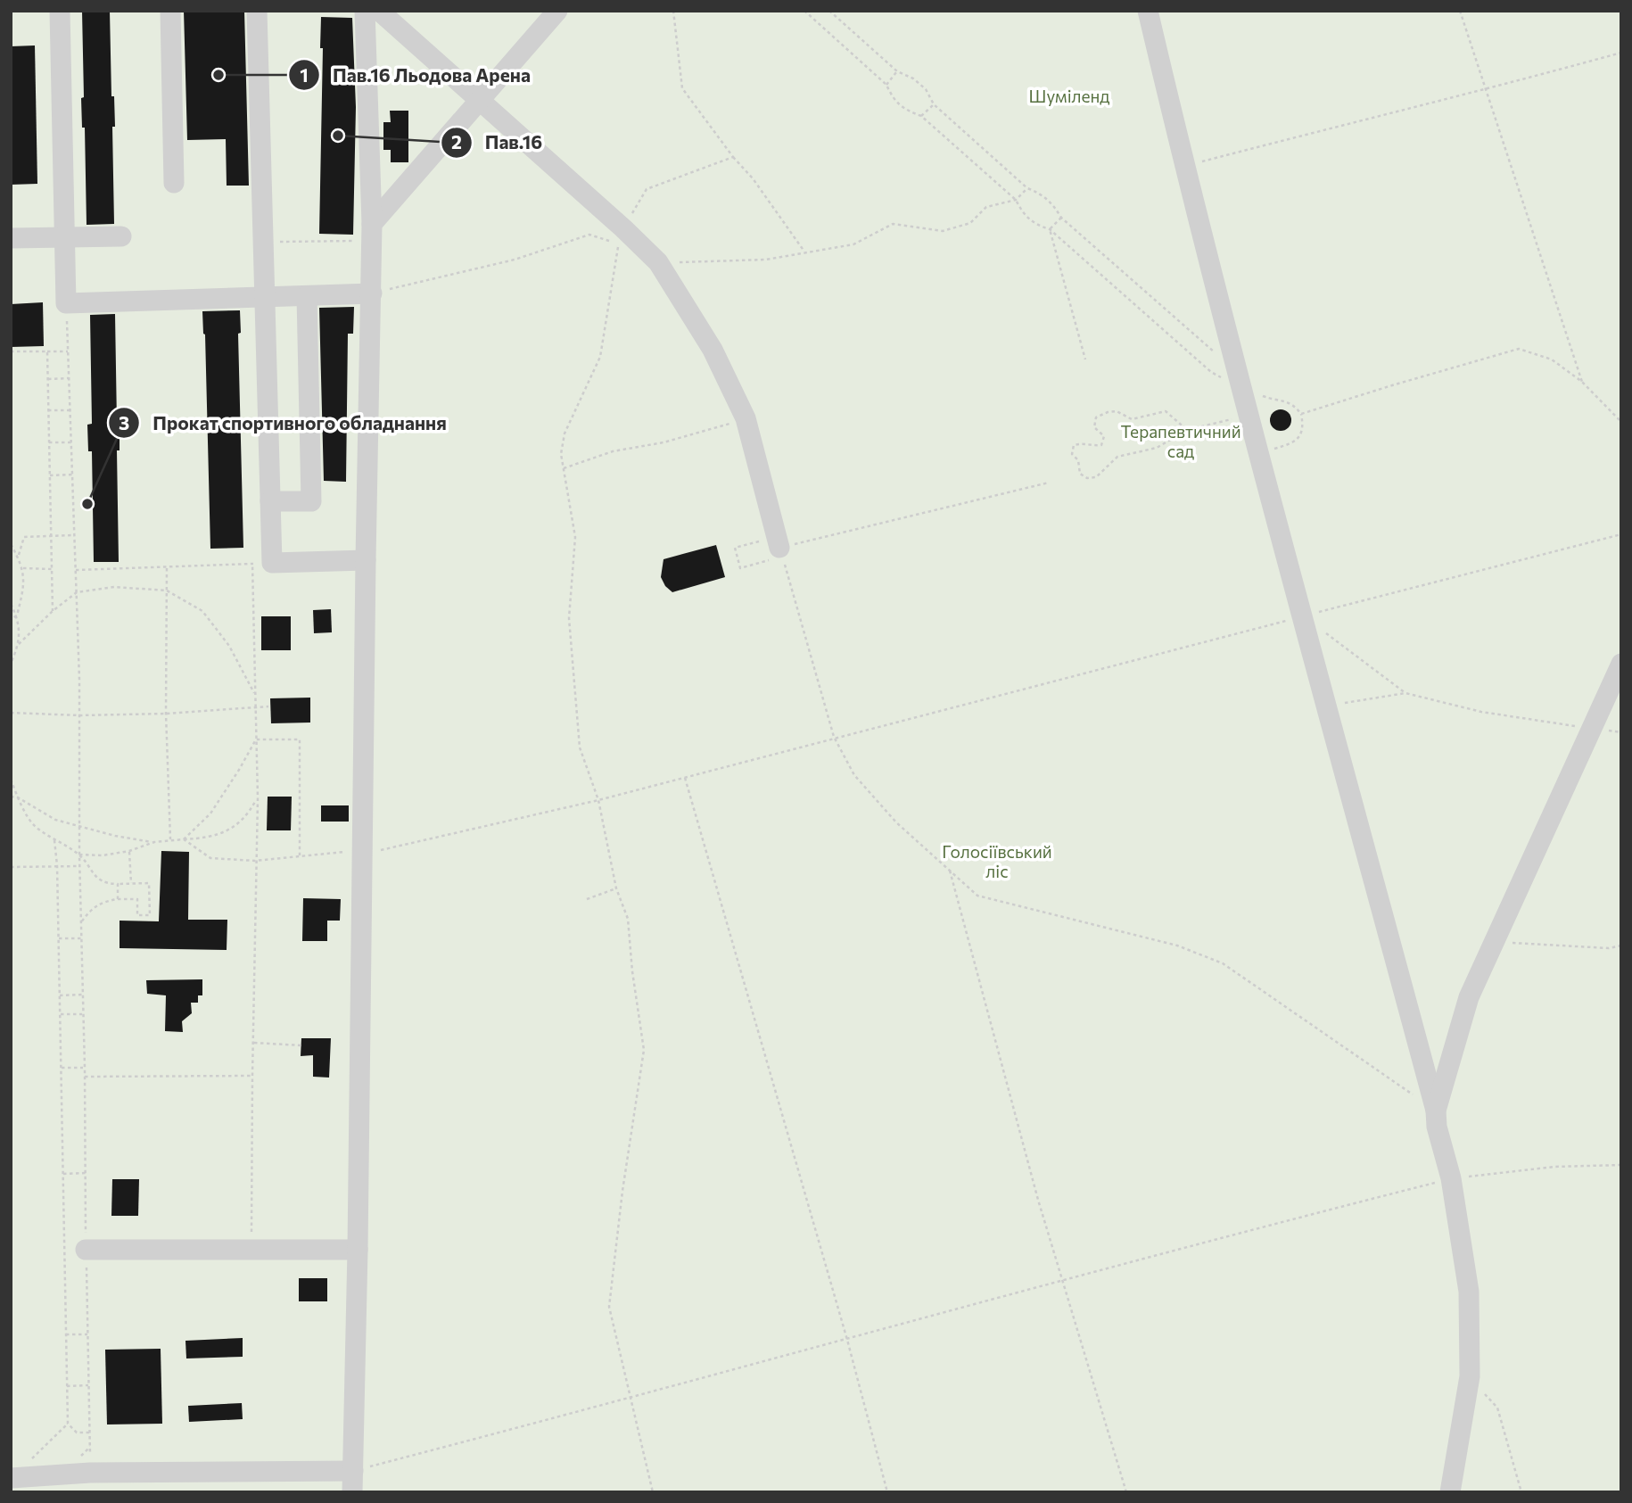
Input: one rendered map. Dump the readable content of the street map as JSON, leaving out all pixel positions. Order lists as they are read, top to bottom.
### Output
{
  "parks": ["Шуміленд", "Терапевтичний сад", "Голосіївський ліс"],
  "places": ["Пав.16 Льодова Арена", "Пав.16", "Прокат спортивного обладнання"]
}
